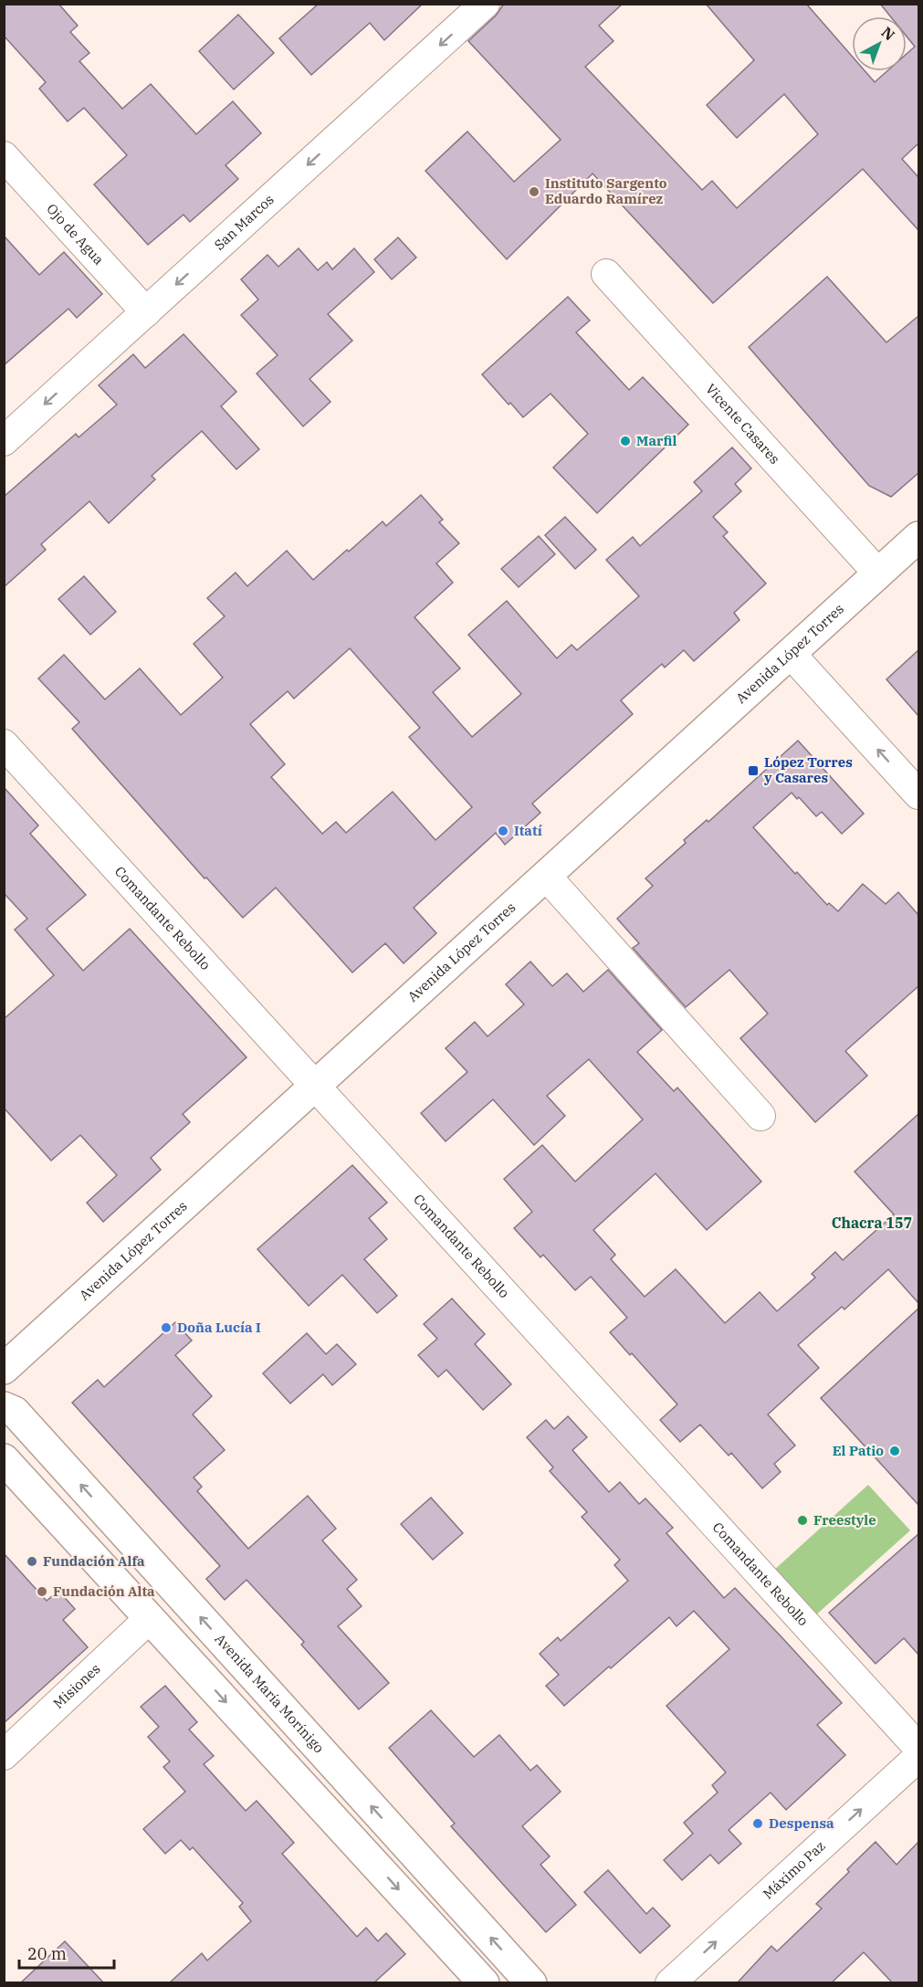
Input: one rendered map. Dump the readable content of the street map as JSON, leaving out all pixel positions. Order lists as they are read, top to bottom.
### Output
{
  "streets": {
    "main road": ["Avenida López Torres", "Avenida María Morínigo"],
    "street": [
      "San Marcos",
      "Ojo de Agua",
      "Vicente Casares",
      "Comandante Rebollo",
      "Misiones",
      "Máximo Paz"
    ]
  },
  "crossings": [
    ["San Marcos", "Ojo de Agua"],
    ["Vicente Casares", "Avenida López Torres"],
    ["Avenida López Torres", "Comandante Rebollo"]
  ],
  "one_way": ["San Marcos", "Máximo Paz"],
  "districts": ["Chacra 157"],
  "places": {
    "other": [
      "Instituto Sargento Eduardo Ramírez",
      "Marfil",
      "Itatí",
      "Doña Lucía I",
      "El Patio",
      "Freestyle",
      "Fundación Alfa",
      "Fundación Alta",
      "Despensa"
    ],
    "transit": ["López Torres y Casares"]
  },
  "scale_bar": "20 m",
  "north": "top right"
}
